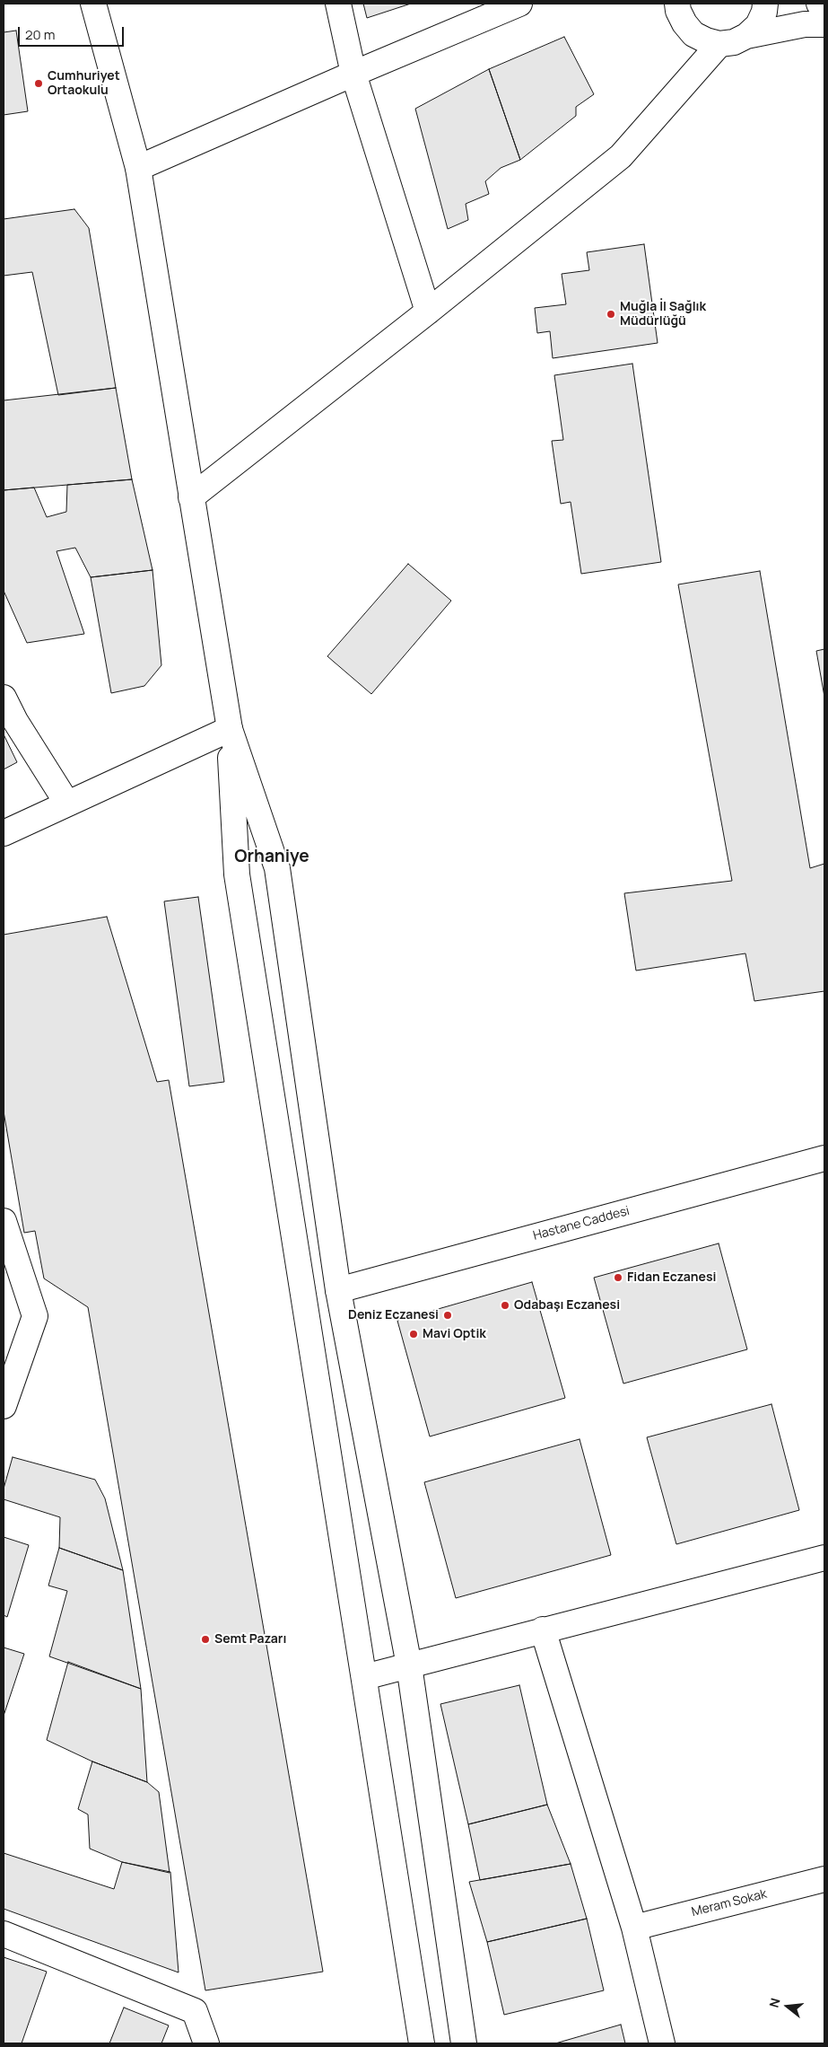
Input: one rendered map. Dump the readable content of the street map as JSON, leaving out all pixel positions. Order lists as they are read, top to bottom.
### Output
{
  "streets": {
    "street": ["Hastane Caddesi", "Meram Sokak"]
  },
  "districts": ["Orhaniye"],
  "places": [
    "Cumhuriyet Ortaokulu",
    "Muğla İl Sağlık Müdürlüğü",
    "Fidan Eczanesi",
    "Odabaşı Eczanesi",
    "Deniz Eczanesi",
    "Mavi Optik",
    "Semt Pazarı"
  ],
  "scale_bar": "20 m",
  "north": "left"
}
